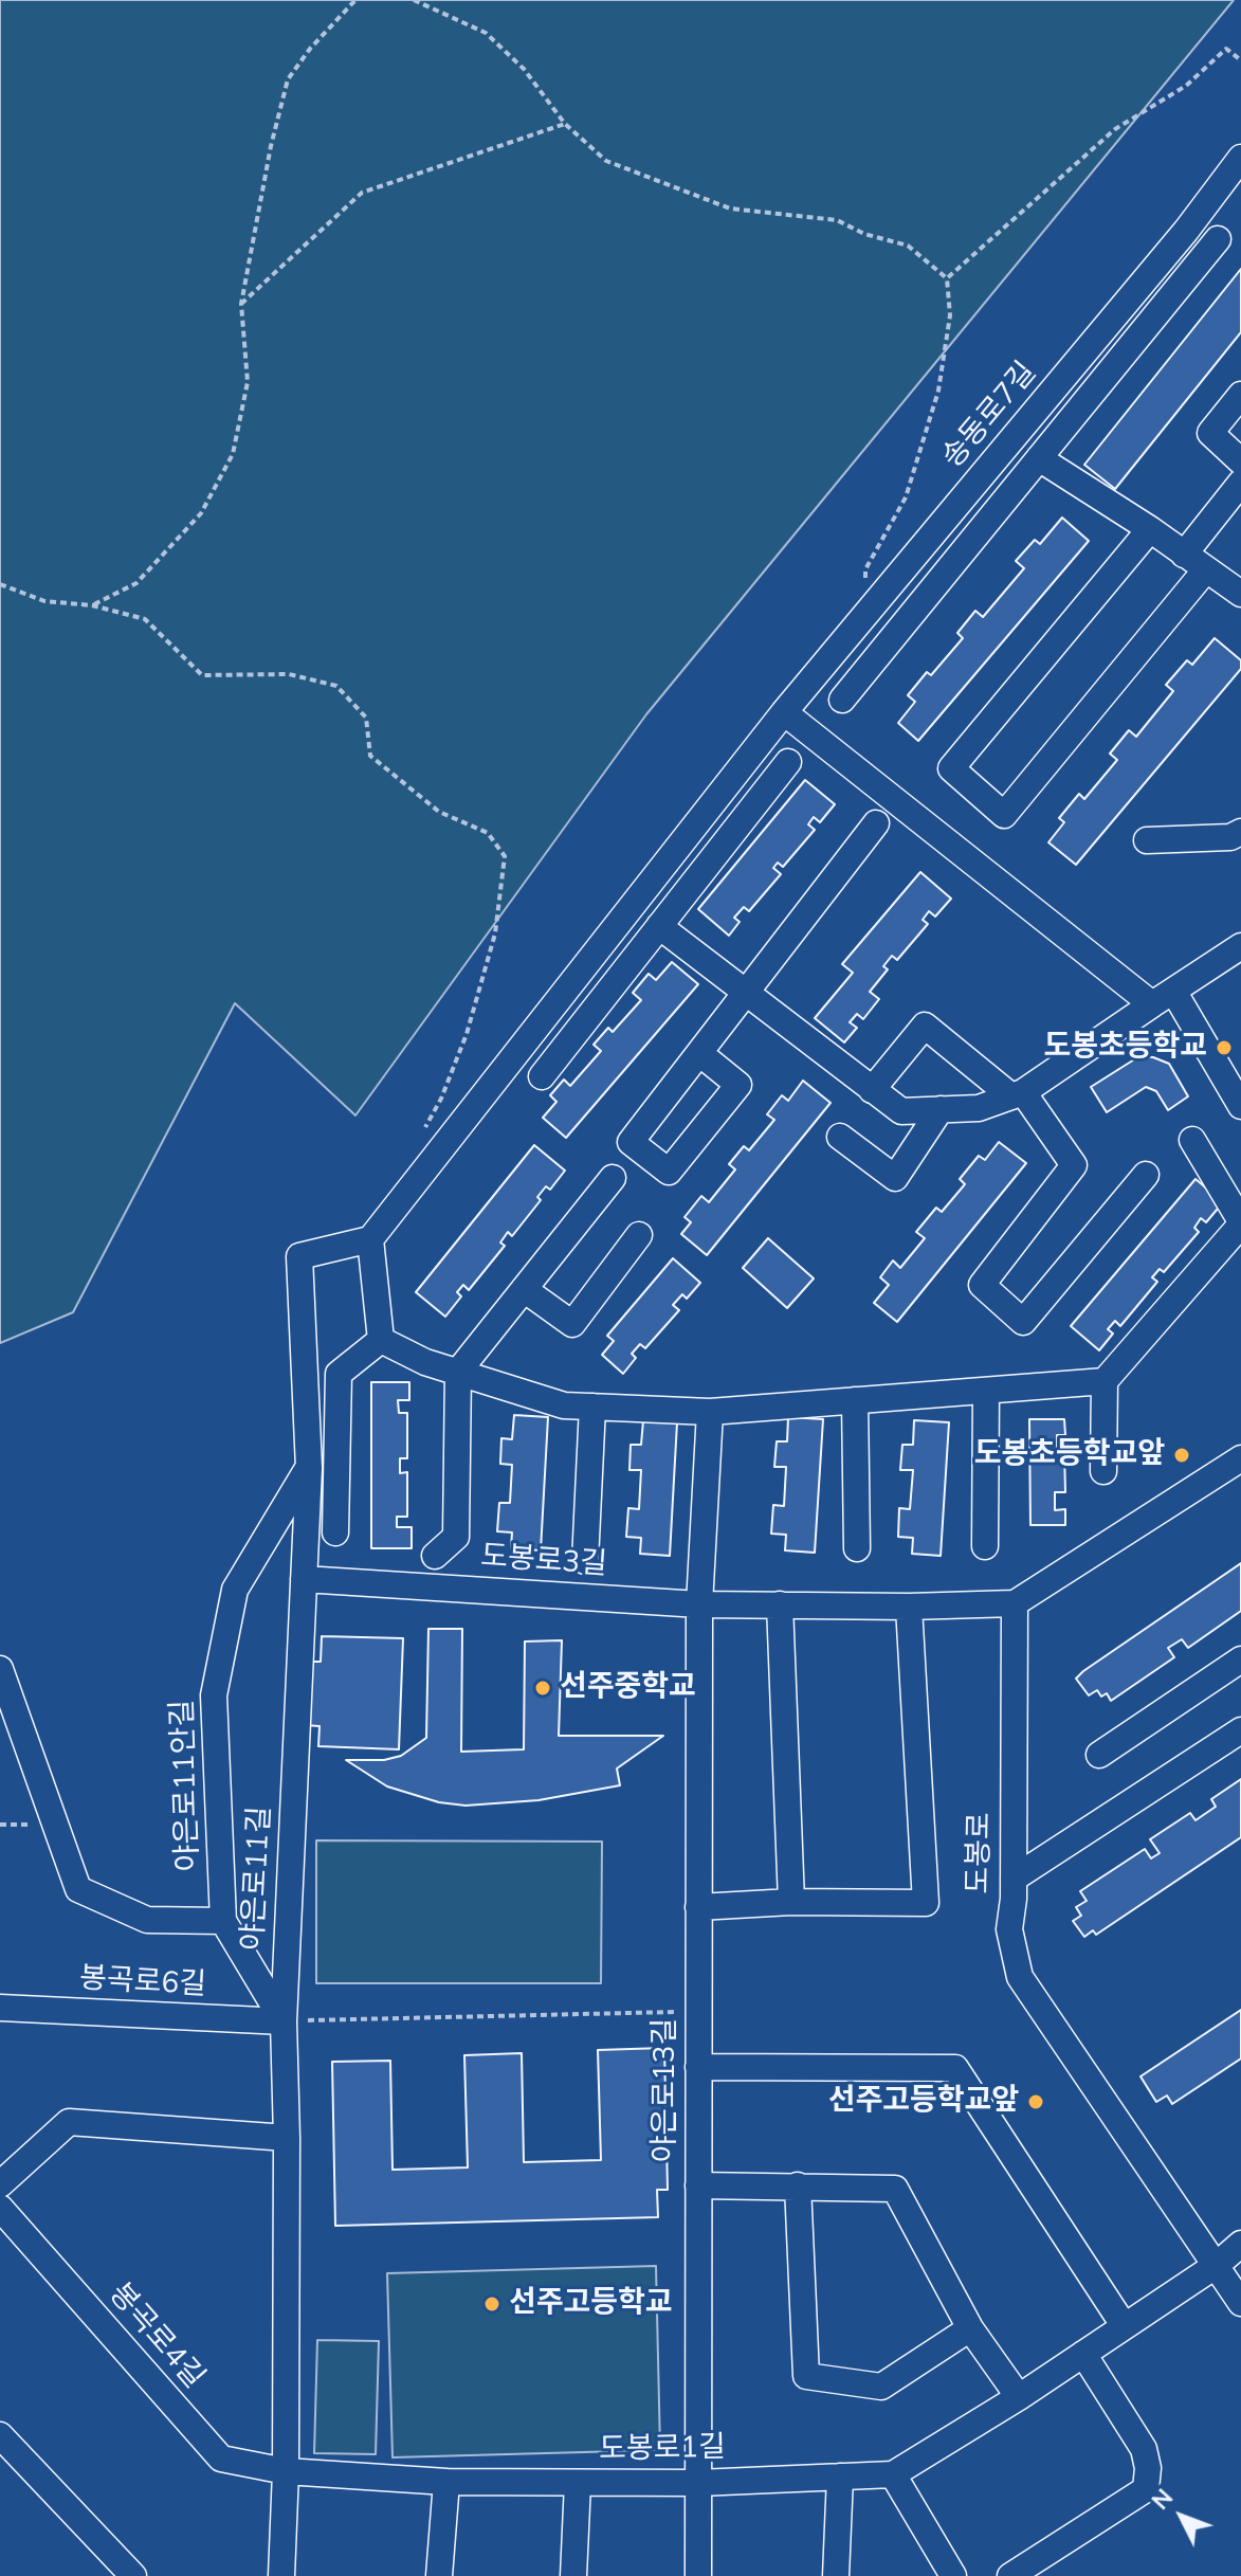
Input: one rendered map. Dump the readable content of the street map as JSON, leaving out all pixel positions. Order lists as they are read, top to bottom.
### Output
{
  "streets": {
    "street": [
      "송동로7길",
      "도봉로3길",
      "야은로11안길",
      "도봉로",
      "야은로11길",
      "봉곡로6길",
      "야은로13길",
      "봉곡로4길",
      "도봉로1길"
    ]
  },
  "crossings": [
    ["송동로7길", "야은로11길"],
    ["도봉로3길", "도봉로"],
    ["도봉로3길", "야은로11길"],
    ["도봉로3길", "야은로13길"],
    ["야은로11안길", "야은로11길"],
    ["야은로11안길", "봉곡로6길"],
    ["도봉로", "도봉로1길"],
    ["야은로11길", "봉곡로6길"],
    ["야은로11길", "봉곡로4길"],
    ["야은로11길", "도봉로1길"],
    ["야은로13길", "도봉로1길"],
    ["봉곡로4길", "도봉로1길"]
  ],
  "places": [
    "도봉초등학교",
    "도봉초등학교앞",
    "선주중학교",
    "선주고등학교앞",
    "선주고등학교"
  ],
  "north": "top left"
}
